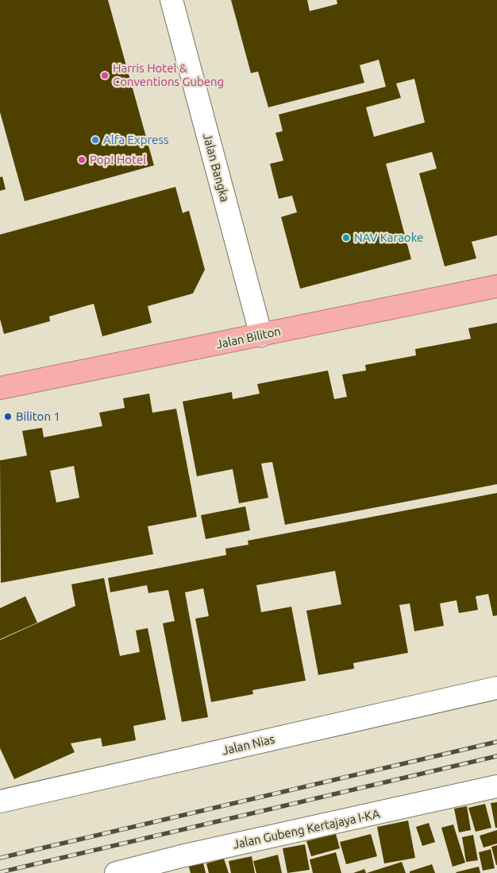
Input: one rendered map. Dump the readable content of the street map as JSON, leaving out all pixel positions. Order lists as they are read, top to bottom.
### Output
{
  "streets": {
    "highway": ["Jalan Biliton"],
    "street": ["Jalan Bangka", "Jalan Nias", "Jalan Gubeng Kertajaya I-KA"]
  },
  "crossings": [
    ["Jalan Bangka", "Jalan Biliton"]
  ],
  "places": [
    "Harris Hotel & Conventions Gubeng",
    "Alfa Express",
    "Pop! Hotel",
    "NAV Karaoke",
    "Biliton 1"
  ]
}
